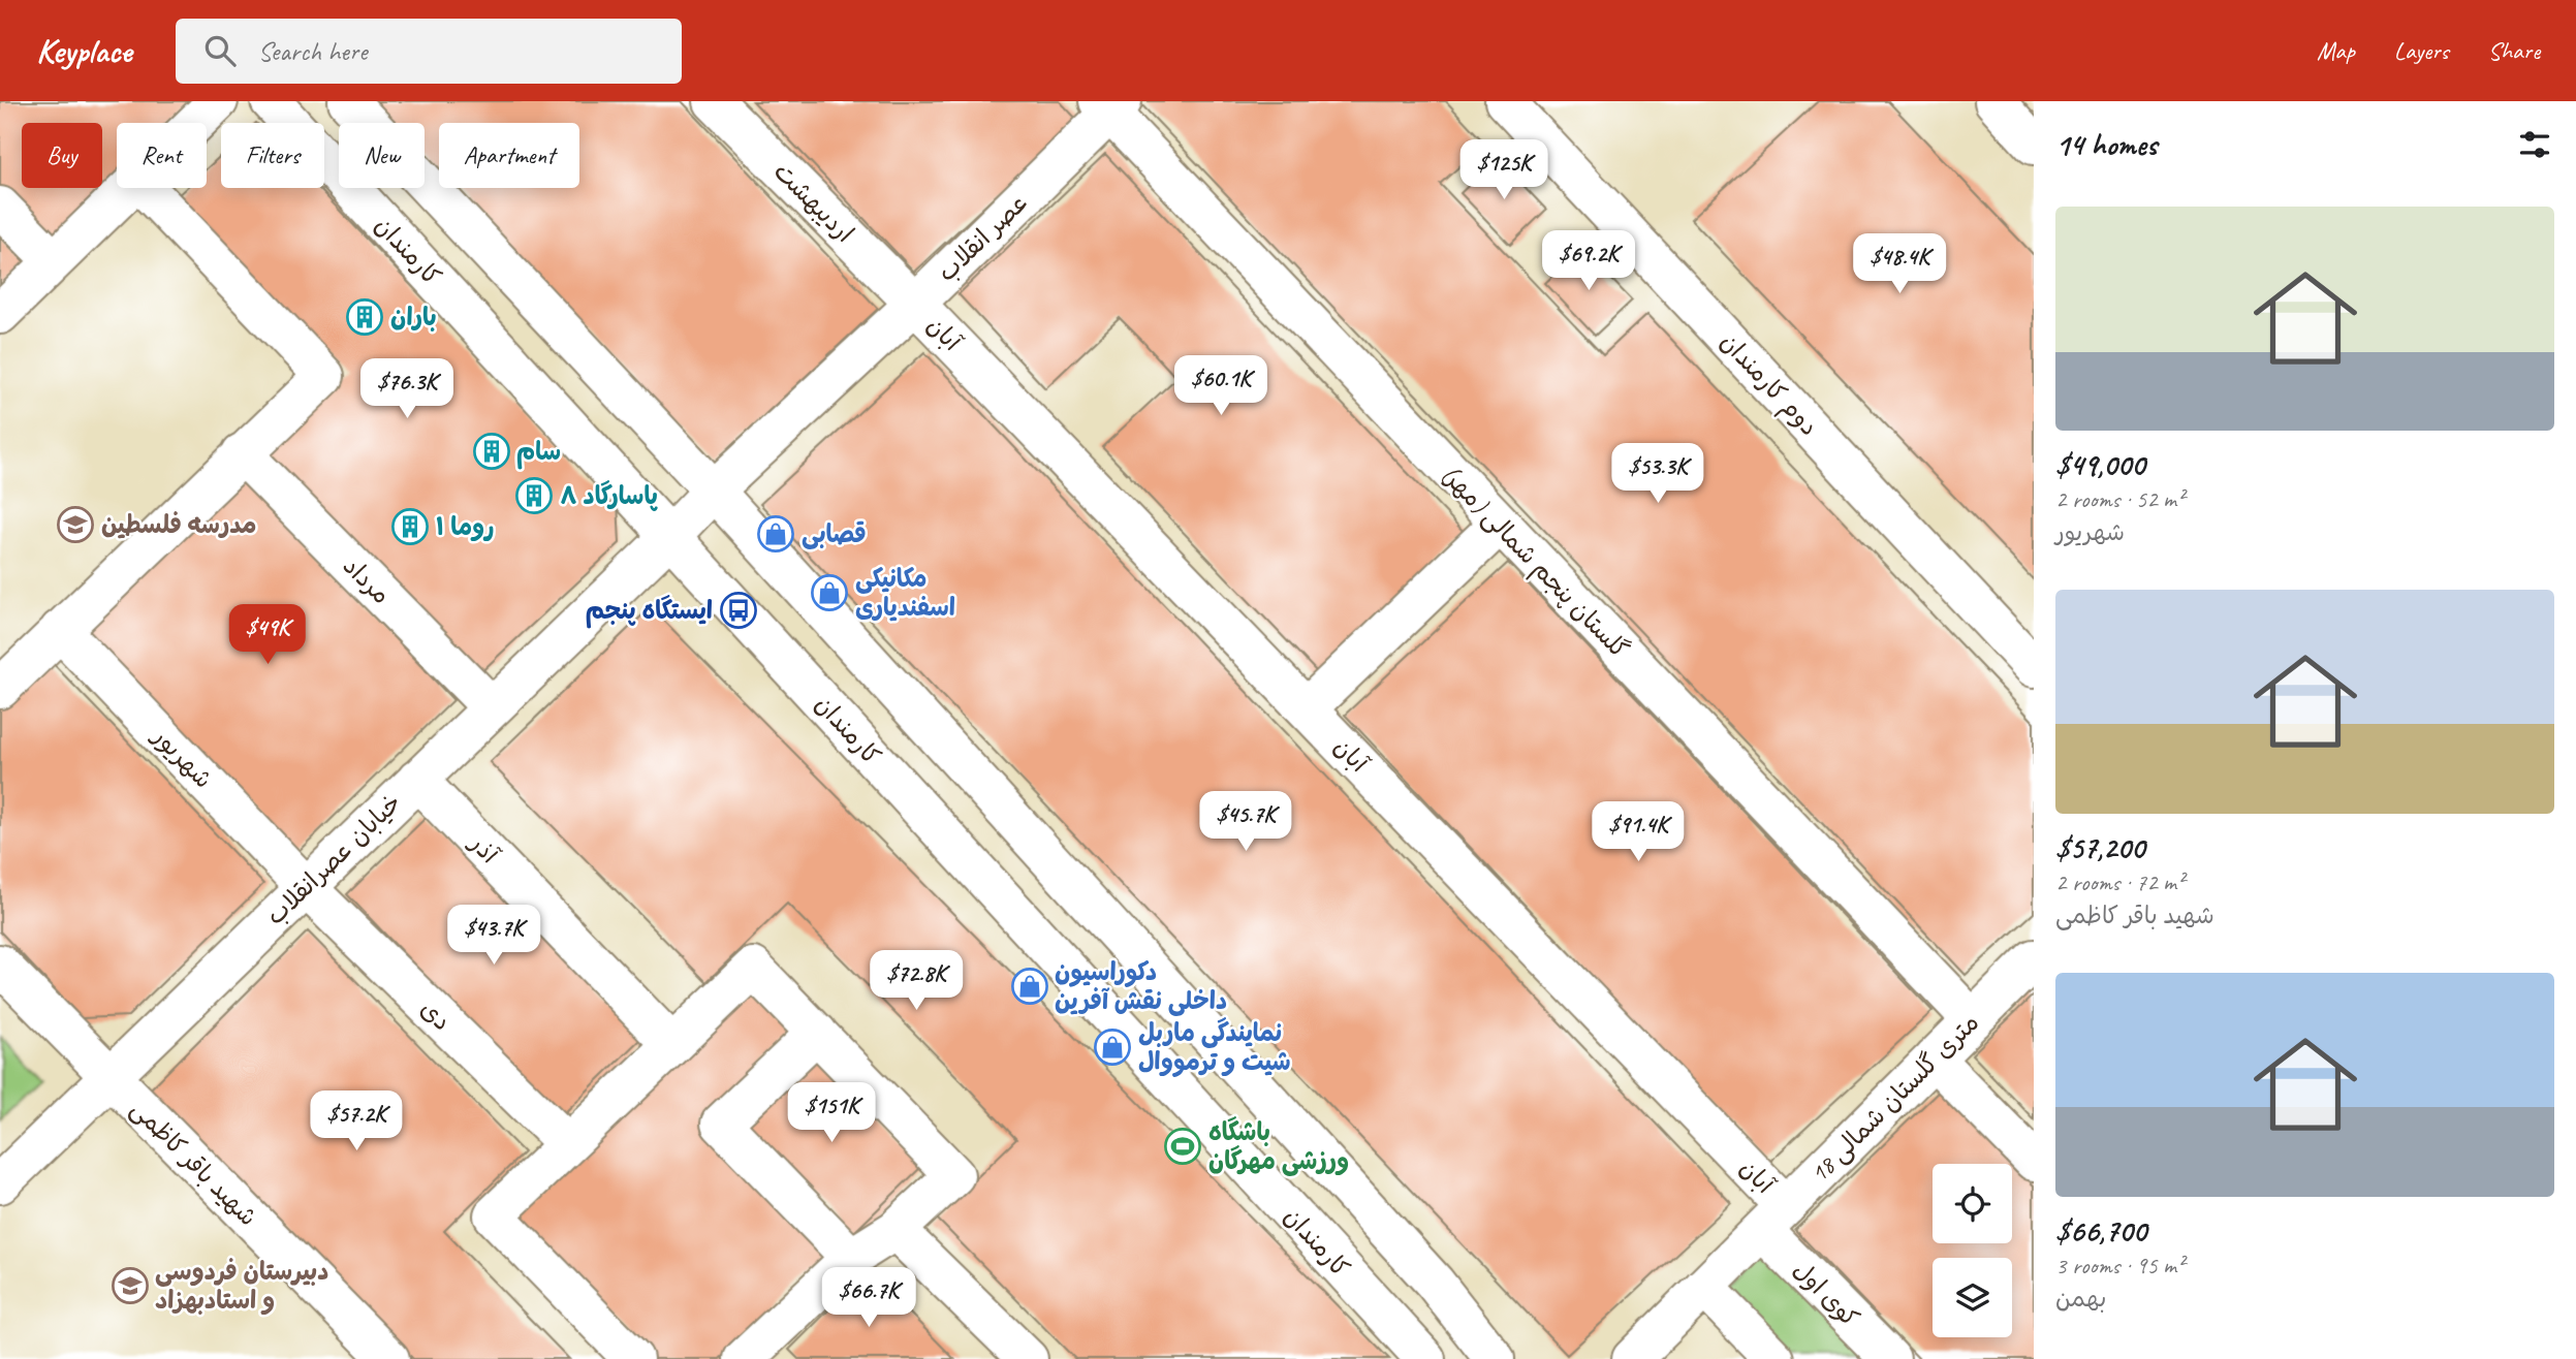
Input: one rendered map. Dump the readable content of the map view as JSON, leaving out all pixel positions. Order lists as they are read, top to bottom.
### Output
{
  "streets": {
    "street": [
      "اردیبهشت",
      "عصر انقلاب",
      "کارمندان",
      "آبان",
      "دوم کارمندان",
      "گلستان پنجم شمالی (مهر)",
      "مرداد",
      "شهریور",
      "آذر",
      "خیابان عصرانقلاب",
      "دی",
      "18 متری گلستان شمالی",
      "شهید باقر کاظمی",
      "کوی اول"
    ]
  },
  "crossings": [
    ["اردیبهشت", "عصر انقلاب"],
    ["اردیبهشت", "آبان"],
    ["عصر انقلاب", "کارمندان"],
    ["عصر انقلاب", "آبان"],
    ["عصر انقلاب", "گلستان پنجم شمالی (مهر)"],
    ["عصر انقلاب", "خیابان عصرانقلاب"],
    ["کارمندان", "خیابان عصرانقلاب"],
    ["آبان", "18 متری گلستان شمالی"],
    ["آبان", "کوی اول"],
    ["گلستان پنجم شمالی (مهر)", "18 متری گلستان شمالی"],
    ["مرداد", "خیابان عصرانقلاب"],
    ["شهریور", "خیابان عصرانقلاب"],
    ["شهریور", "دی"],
    ["آذر", "خیابان عصرانقلاب"],
    ["خیابان عصرانقلاب", "دی"],
    ["خیابان عصرانقلاب", "شهید باقر کاظمی"],
    ["18 متری گلستان شمالی", "کوی اول"]
  ],
  "places": {
    "building": [
      "باران",
      "سام",
      "پاسارگاد ۸",
      "روما ۱"
    ],
    "school or university": ["مدرسه فلسطین", "دبیرستان فردوسی و استادبهزاد"],
    "shop": [
      "قصابی",
      "مکانیکی اسفندیاری",
      "دکوراسیون داخلی نقش آفرین",
      "نمایندگی ماربل شیت و ترمووال"
    ],
    "bus stop": ["ایستگاه پنجم"],
    "sports": ["باشگاه ورزشی مهرگان"]
  },
  "page": {
    "header": "Keyplace",
    "search": "Search here",
    "nav": ["Map", "Layers", "Share"],
    "heading": "14 homes",
    "chip": [
      "Buy",
      "Rent",
      "Filters",
      "New",
      "Apartment"
    ],
    "price": [
      "$125K",
      "$69.2K",
      "$48.4K",
      "$60.1K",
      "$76.3K",
      "$53.3K",
      "$49K",
      "$45.7K",
      "$91.4K",
      "$43.7K",
      "$72.8K",
      "$151K",
      "$57.2K",
      "$66.7K"
    ],
    "list": [
      {
        "name": "$49,000",
        "note": "2 rooms · 52 m² · شهریور"
      },
      {
        "name": "$57,200",
        "note": "2 rooms · 72 m² · شهید باقر کاظمی"
      },
      {
        "name": "$66,700",
        "note": "3 rooms · 95 m² · بهمن"
      }
    ]
  }
}
